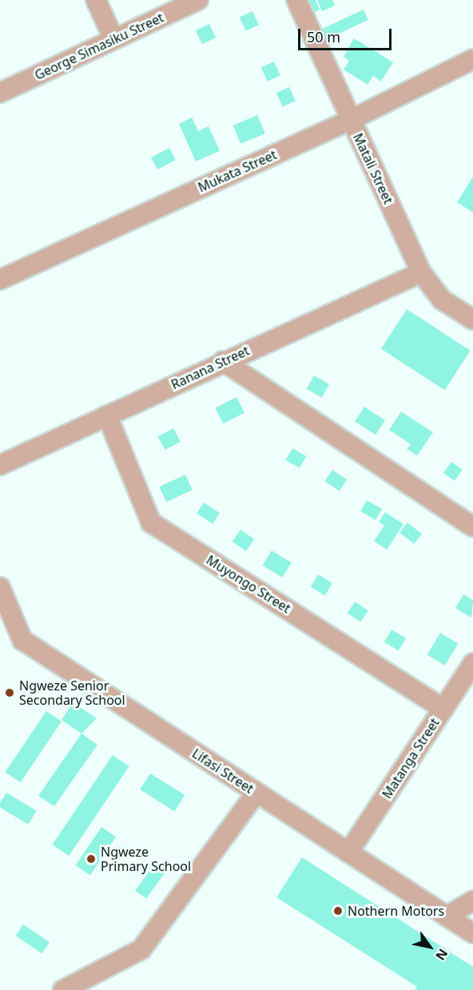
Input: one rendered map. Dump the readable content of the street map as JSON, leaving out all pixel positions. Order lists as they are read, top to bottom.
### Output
{
  "streets": {
    "street": [
      "George Simasiku Street",
      "Matali Street",
      "Mukata Street",
      "Ranana Street",
      "Muyongo Street",
      "Matanga Street",
      "Lifasi Street"
    ]
  },
  "crossings": [
    ["Matali Street", "Mukata Street"],
    ["Matali Street", "Ranana Street"],
    ["Ranana Street", "Muyongo Street"],
    ["Muyongo Street", "Matanga Street"],
    ["Matanga Street", "Lifasi Street"]
  ],
  "places": ["Ngweze Senior Secondary School", "Ngweze Primary School", "Nothern Motors"],
  "scale_bar": "50 m",
  "north": "bottom right"
}
